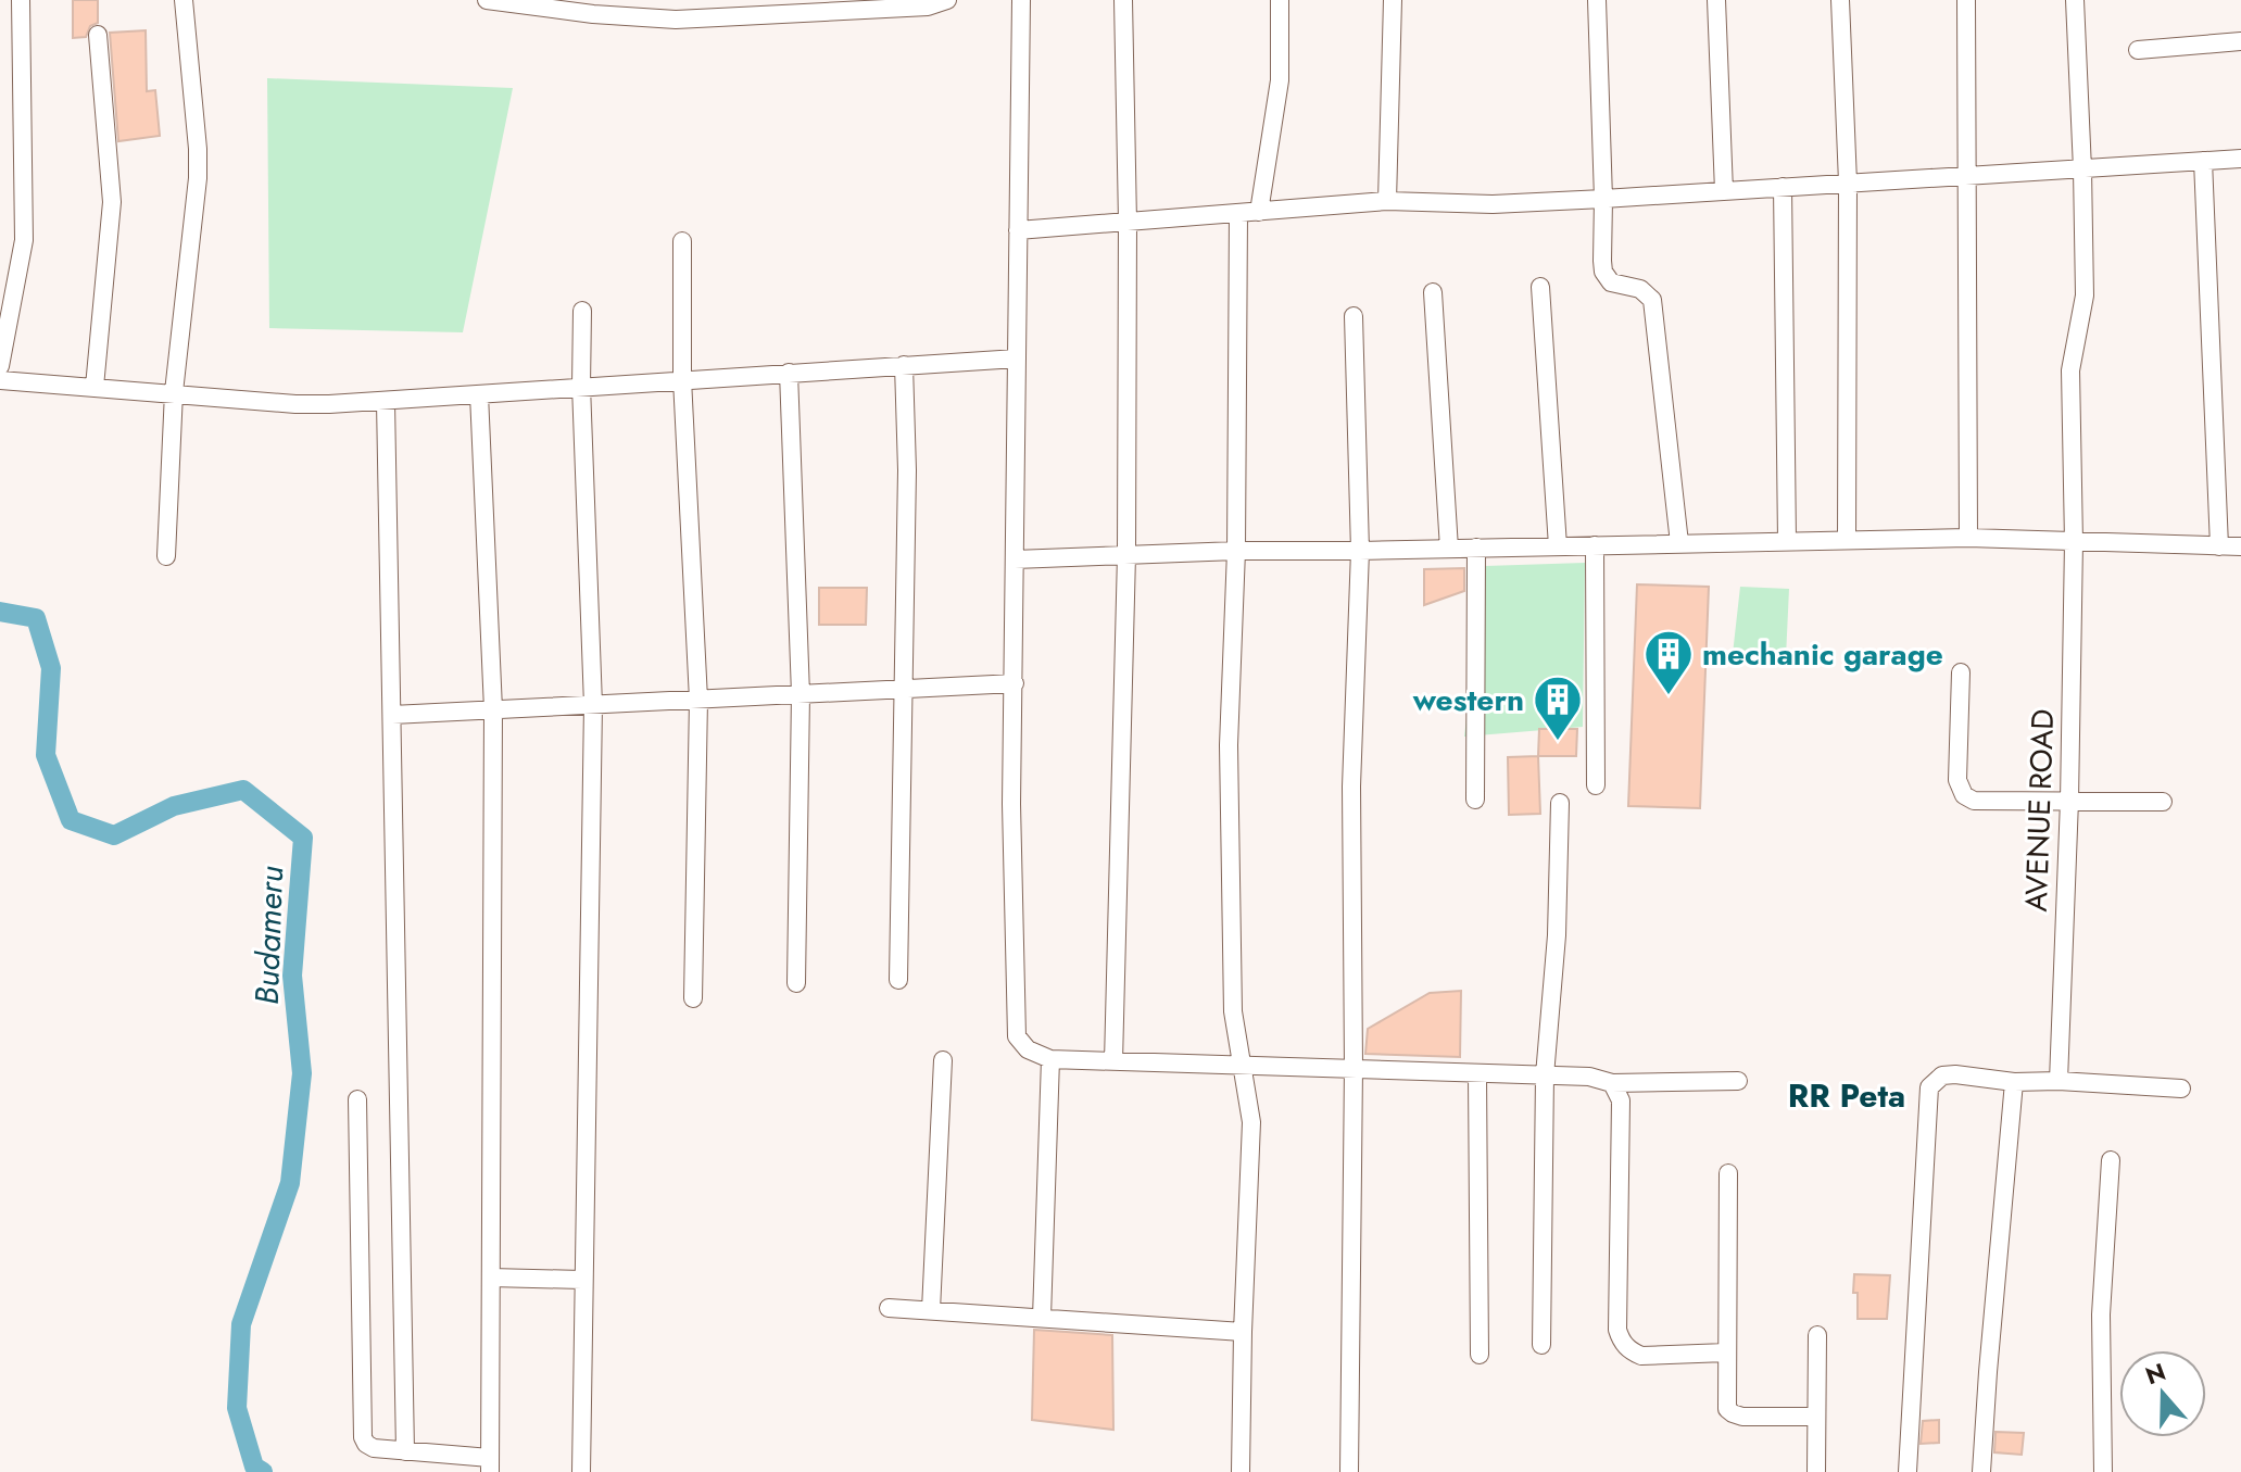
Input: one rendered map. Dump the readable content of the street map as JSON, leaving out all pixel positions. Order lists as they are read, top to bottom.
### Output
{
  "streets": {
    "street": ["AVENUE ROAD"]
  },
  "districts": ["RR Peta"],
  "water": ["Budameru"],
  "places": {
    "building": ["mechanic garage", "western"]
  },
  "north": "top"
}
